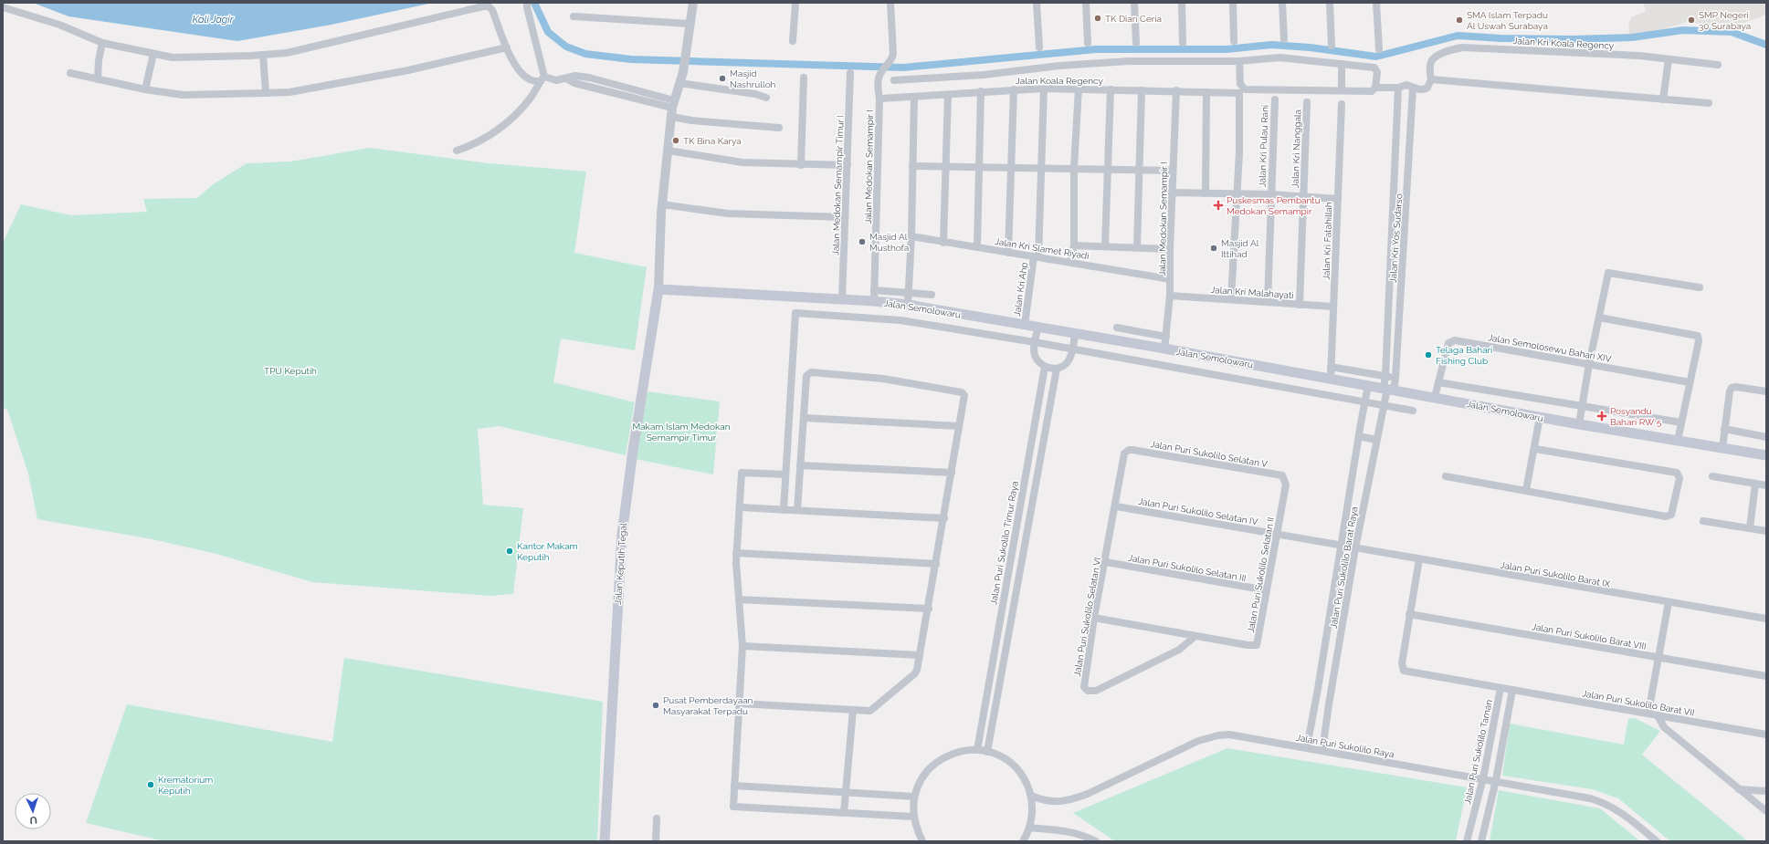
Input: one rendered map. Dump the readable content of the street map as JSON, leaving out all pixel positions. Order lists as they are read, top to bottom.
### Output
{
  "streets": {
    "main road": ["Jalan Semolowaru", "Jalan Keputih Tegal"],
    "street": [
      "Jalan Kri Koala Regency",
      "Jalan Koala Regency",
      "Jalan Kri Pulau Rani",
      "Jalan Kri Nanggala",
      "Jalan Medokan Semampir I",
      "Jalan Medokan Semampir Timur I",
      "Jalan Kri Yos Sudarso",
      "Jalan Kri Fatahillah",
      "Jalan Kri Slamet Riyadi",
      "Jalan Kri Ahp",
      "Jalan Kri Malahayati",
      "Jalan Semolosewu Bahari XIV",
      "Jalan Puri Sukolilo Selatan V",
      "Jalan Puri Sukolilo Selatan IV",
      "Jalan Puri Sukolilo Timur Raya",
      "Jalan Puri Sukolilo Selatan III",
      "Jalan Puri Sukolilo Barat Raya",
      "Jalan Puri Sukolilo Barat IX",
      "Jalan Puri Sukolilo Selatan II",
      "Jalan Puri Sukolilo Selatan VI",
      "Jalan Puri Sukolilo Barat VIII",
      "Jalan Puri Sukolilo Barat VII",
      "Jalan Puri Sukolilo Raya",
      "Jalan Puri Sukolilo Taman"
    ]
  },
  "crossings": [
    ["Jalan Koala Regency", "Jalan Medokan Semampir I"],
    ["Jalan Koala Regency", "Jalan Kri Ahp"],
    ["Jalan Kri Pulau Rani", "Jalan Kri Malahayati"],
    ["Jalan Kri Nanggala", "Jalan Kri Malahayati"],
    ["Jalan Medokan Semampir I", "Jalan Kri Slamet Riyadi"],
    ["Jalan Medokan Semampir I", "Jalan Kri Malahayati"],
    ["Jalan Medokan Semampir I", "Jalan Semolowaru"],
    ["Jalan Medokan Semampir Timur I", "Jalan Semolowaru"],
    ["Jalan Kri Yos Sudarso", "Jalan Semolowaru"],
    ["Jalan Kri Yos Sudarso", "Jalan Puri Sukolilo Barat Raya"],
    ["Jalan Kri Fatahillah", "Jalan Kri Malahayati"],
    ["Jalan Kri Fatahillah", "Jalan Semolowaru"],
    ["Jalan Kri Slamet Riyadi", "Jalan Kri Ahp"],
    ["Jalan Kri Ahp", "Jalan Semolowaru"],
    ["Jalan Semolowaru", "Jalan Keputih Tegal"],
    ["Jalan Semolowaru", "Jalan Puri Sukolilo Barat Raya"],
    ["Jalan Puri Sukolilo Selatan V", "Jalan Puri Sukolilo Selatan II"],
    ["Jalan Puri Sukolilo Selatan V", "Jalan Puri Sukolilo Selatan VI"],
    ["Jalan Puri Sukolilo Selatan IV", "Jalan Puri Sukolilo Barat Raya"],
    ["Jalan Puri Sukolilo Selatan IV", "Jalan Puri Sukolilo Barat IX"],
    ["Jalan Puri Sukolilo Selatan IV", "Jalan Puri Sukolilo Selatan II"],
    ["Jalan Puri Sukolilo Selatan IV", "Jalan Puri Sukolilo Selatan VI"],
    ["Jalan Puri Sukolilo Selatan III", "Jalan Puri Sukolilo Selatan II"],
    ["Jalan Puri Sukolilo Selatan III", "Jalan Puri Sukolilo Selatan VI"],
    ["Jalan Puri Sukolilo Barat Raya", "Jalan Puri Sukolilo Barat IX"],
    ["Jalan Puri Sukolilo Barat Raya", "Jalan Puri Sukolilo Raya"],
    ["Jalan Puri Sukolilo Selatan II", "Jalan Puri Sukolilo Selatan VI"],
    ["Jalan Puri Sukolilo Barat VIII", "Jalan Puri Sukolilo Barat VII"],
    ["Jalan Puri Sukolilo Barat VII", "Jalan Puri Sukolilo Taman"],
    ["Jalan Puri Sukolilo Raya", "Jalan Puri Sukolilo Taman"]
  ],
  "water": ["Kali Jagir"],
  "parks": ["TPU Keputih", "Makam Islam Medokan Semampir Timur"],
  "places": {
    "other": [
      "TK Dian Ceria",
      "SMA Islam Terpadu Al Uswah Surabaya",
      "SMP Negeri 30 Surabaya",
      "Masjid Nashrulloh",
      "TK Bina Karya",
      "Masjid Al Musthofa",
      "Masjid Al Ittihad",
      "Telaga Bahari Fishing Club",
      "Kantor Makam Keputih",
      "Pusat Pemberdayaan Masyarakat Terpadu",
      "Krematorium Keputih"
    ],
    "health": ["Puskesmas Pembantu Medokan Semampir", "Posyandu Bahari RW 5"]
  },
  "north": "bottom"
}
